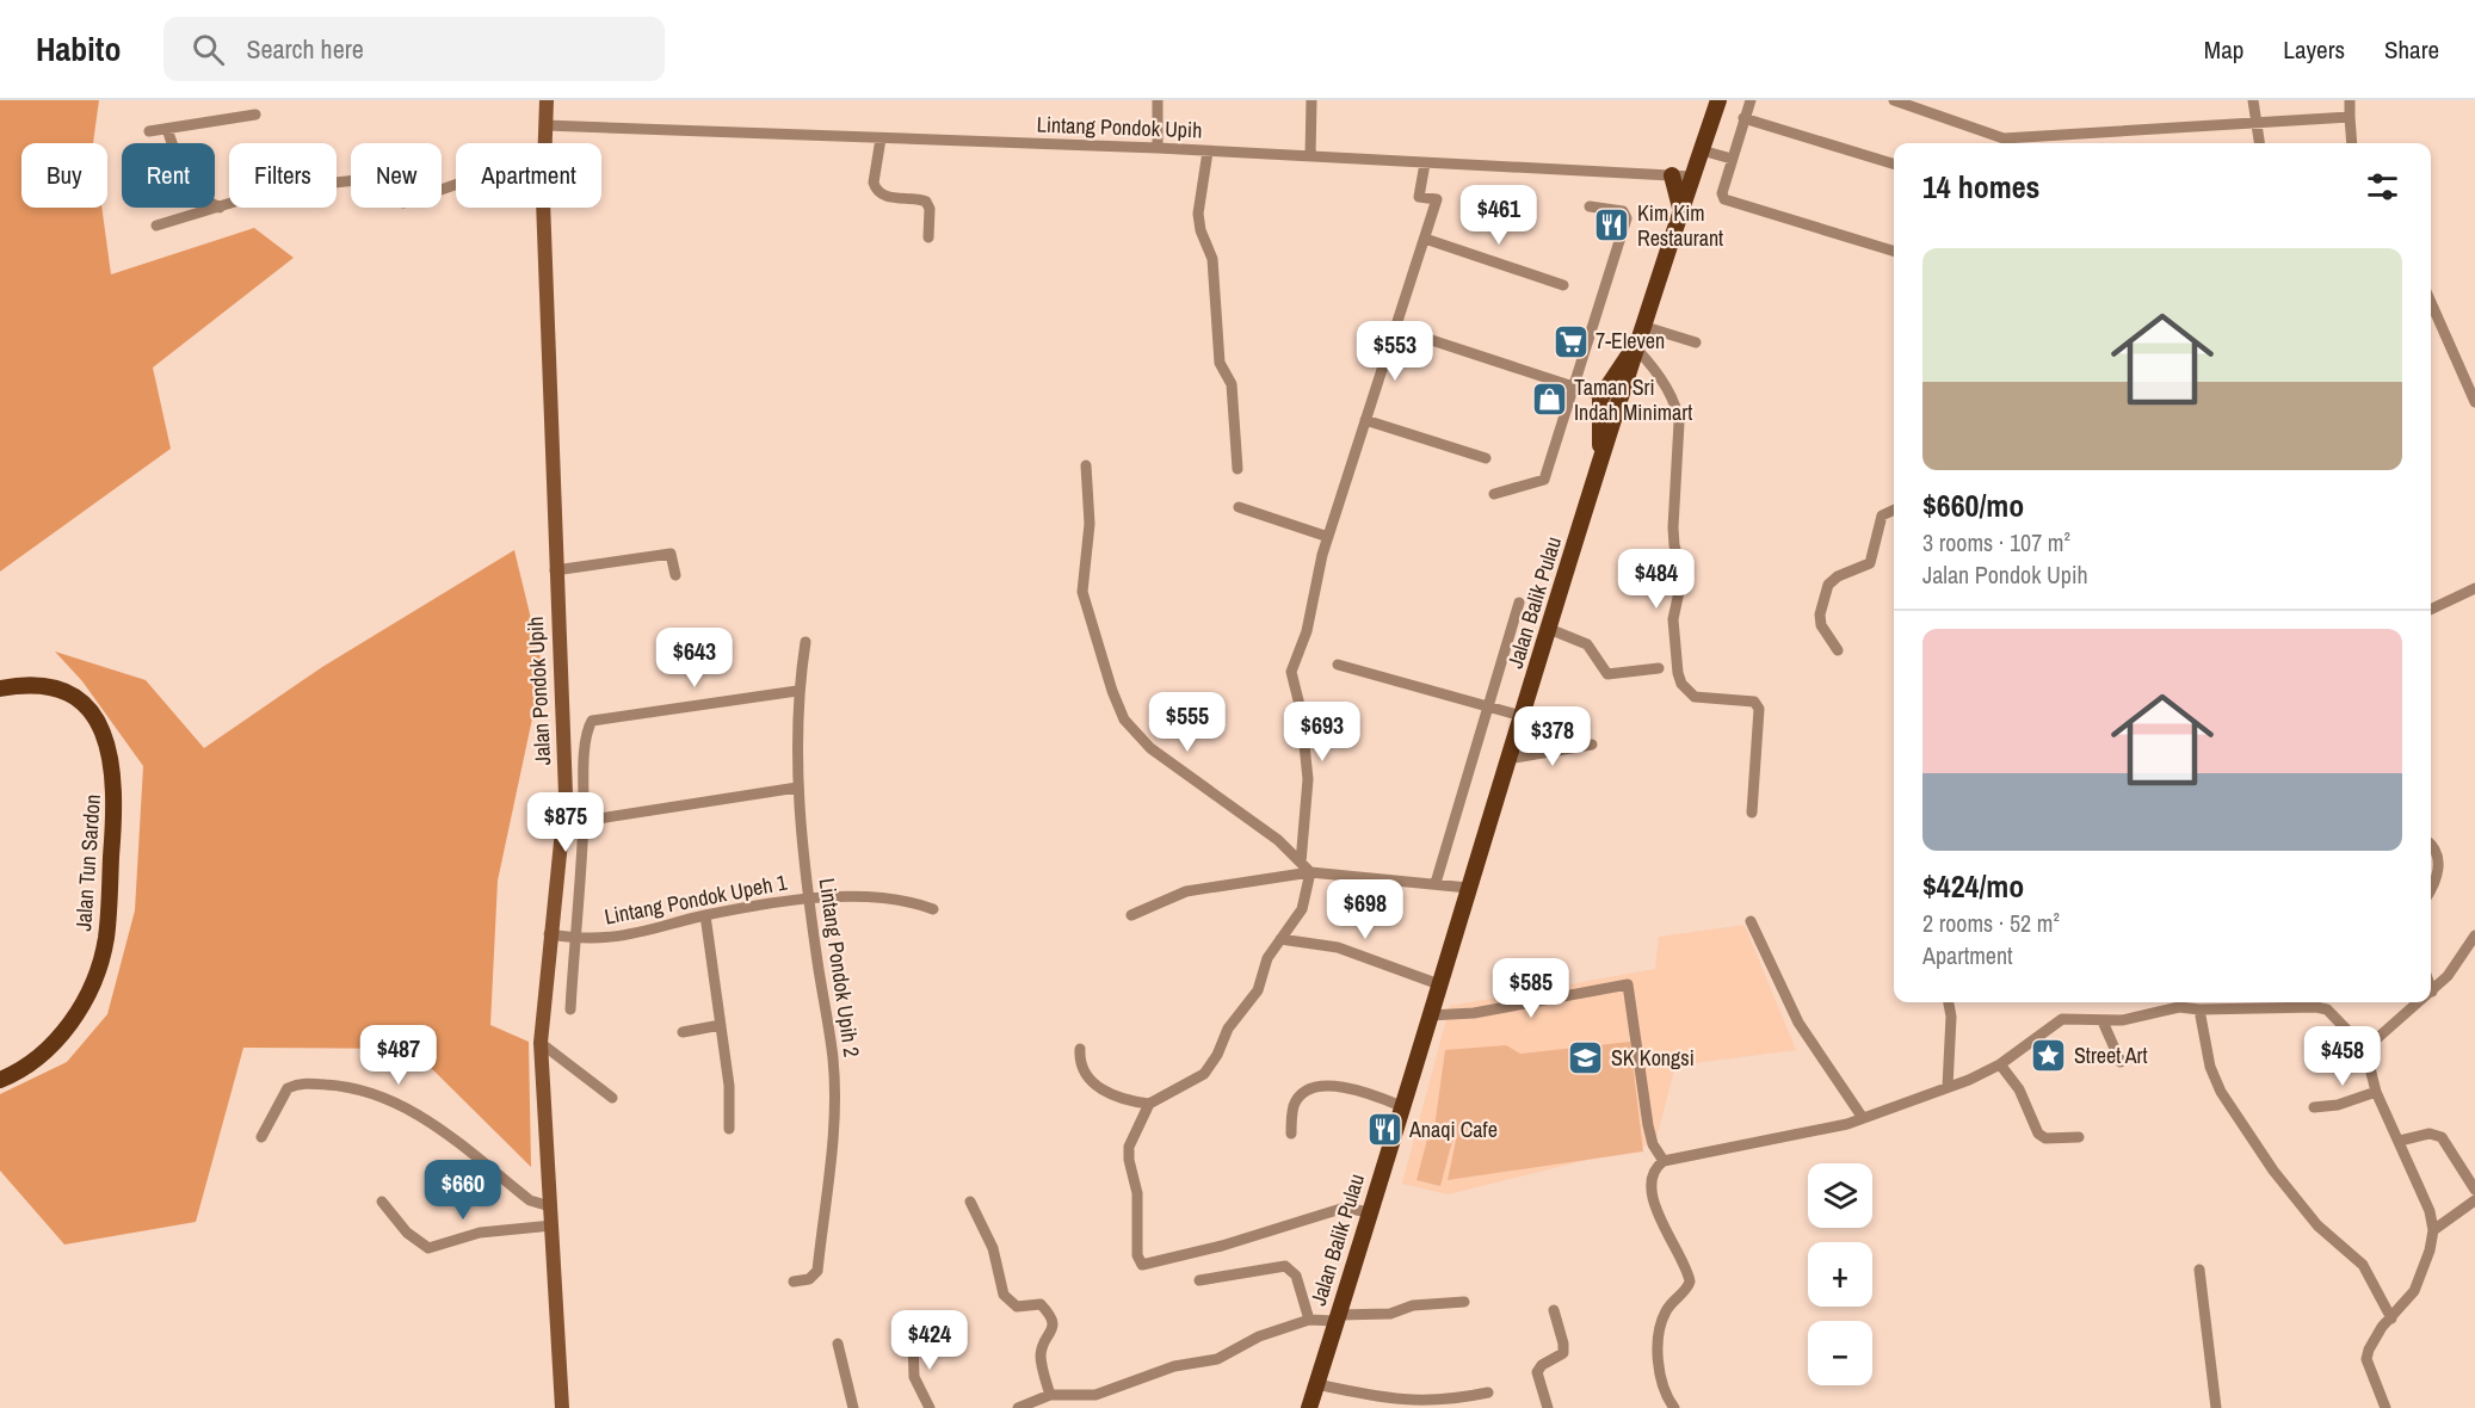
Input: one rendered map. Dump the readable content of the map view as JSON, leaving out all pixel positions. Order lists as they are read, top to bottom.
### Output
{
  "streets": {
    "main road": ["Jalan Balik Pulau", "Jalan Pondok Upih", "Jalan Tun Sardon"],
    "street": ["Lintang Pondok Upih", "Lintang Pondok Upeh 1", "Lintang Pondok Upih 2"]
  },
  "crossings": [
    ["Lintang Pondok Upih", "Jalan Balik Pulau"],
    ["Lintang Pondok Upih", "Jalan Pondok Upih"],
    ["Jalan Pondok Upih", "Lintang Pondok Upeh 1"],
    ["Lintang Pondok Upeh 1", "Lintang Pondok Upih 2"]
  ],
  "places": {
    "restaurant": ["Kim Kim Restaurant", "Anaqi Cafe"],
    "supermarket": ["7-Eleven"],
    "shop": ["Taman Sri Indah Minimart"],
    "place": ["Street Art"],
    "school or university": ["SK Kongsi"]
  },
  "page": {
    "header": "Habito",
    "search": "Search here",
    "nav": ["Map", "Layers", "Share"],
    "chip": [
      "Buy",
      "Rent",
      "Filters",
      "New",
      "Apartment"
    ],
    "heading": "14 homes",
    "price": [
      "$461",
      "$553",
      "$484",
      "$643",
      "$555",
      "$693",
      "$378",
      "$875",
      "$698",
      "$585",
      "$487",
      "$458",
      "$660",
      "$424"
    ],
    "list": [
      {
        "name": "$660/mo",
        "note": "3 rooms · 107 m² · Jalan Pondok Upih"
      },
      {
        "name": "$424/mo",
        "note": "2 rooms · 52 m² · Apartment"
      }
    ],
    "map_buttons": ["+", "−"]
  }
}
